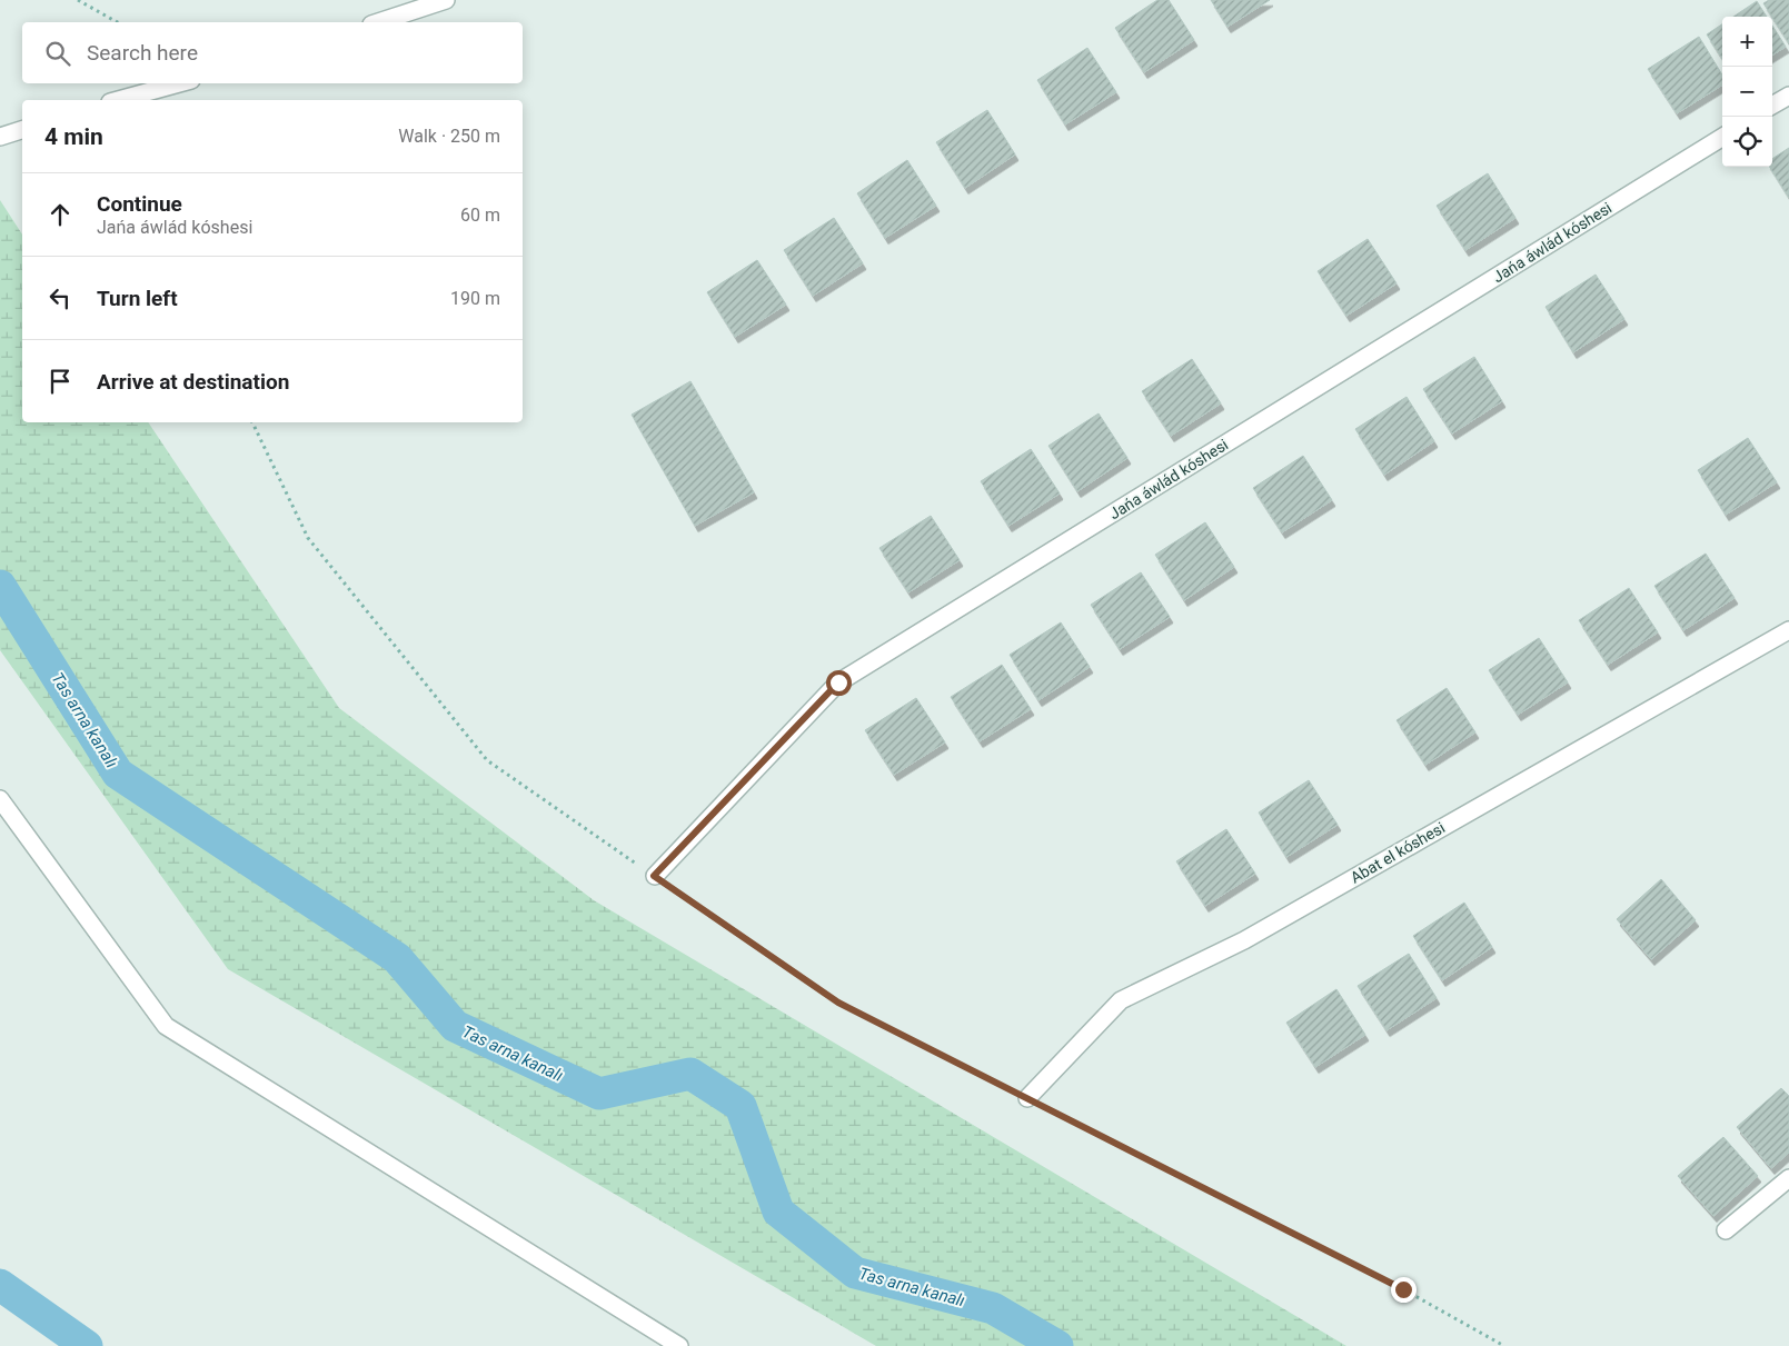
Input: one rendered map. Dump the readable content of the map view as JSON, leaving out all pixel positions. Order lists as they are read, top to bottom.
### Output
{
  "streets": {
    "street": ["Jańa áwlád kóshesi", "Abat el kóshesi"]
  },
  "water": ["Tas arna kanalı"],
  "page": {
    "map_buttons": ["+", "−"],
    "search": "Search here",
    "heading": ["4 min", "Walk · 250 m"],
    "list": [
      ["Continue", "Jańa áwlád kóshesi", "60 m"],
      ["Turn left", "190 m"],
      "Arrive at destination"
    ]
  }
}
